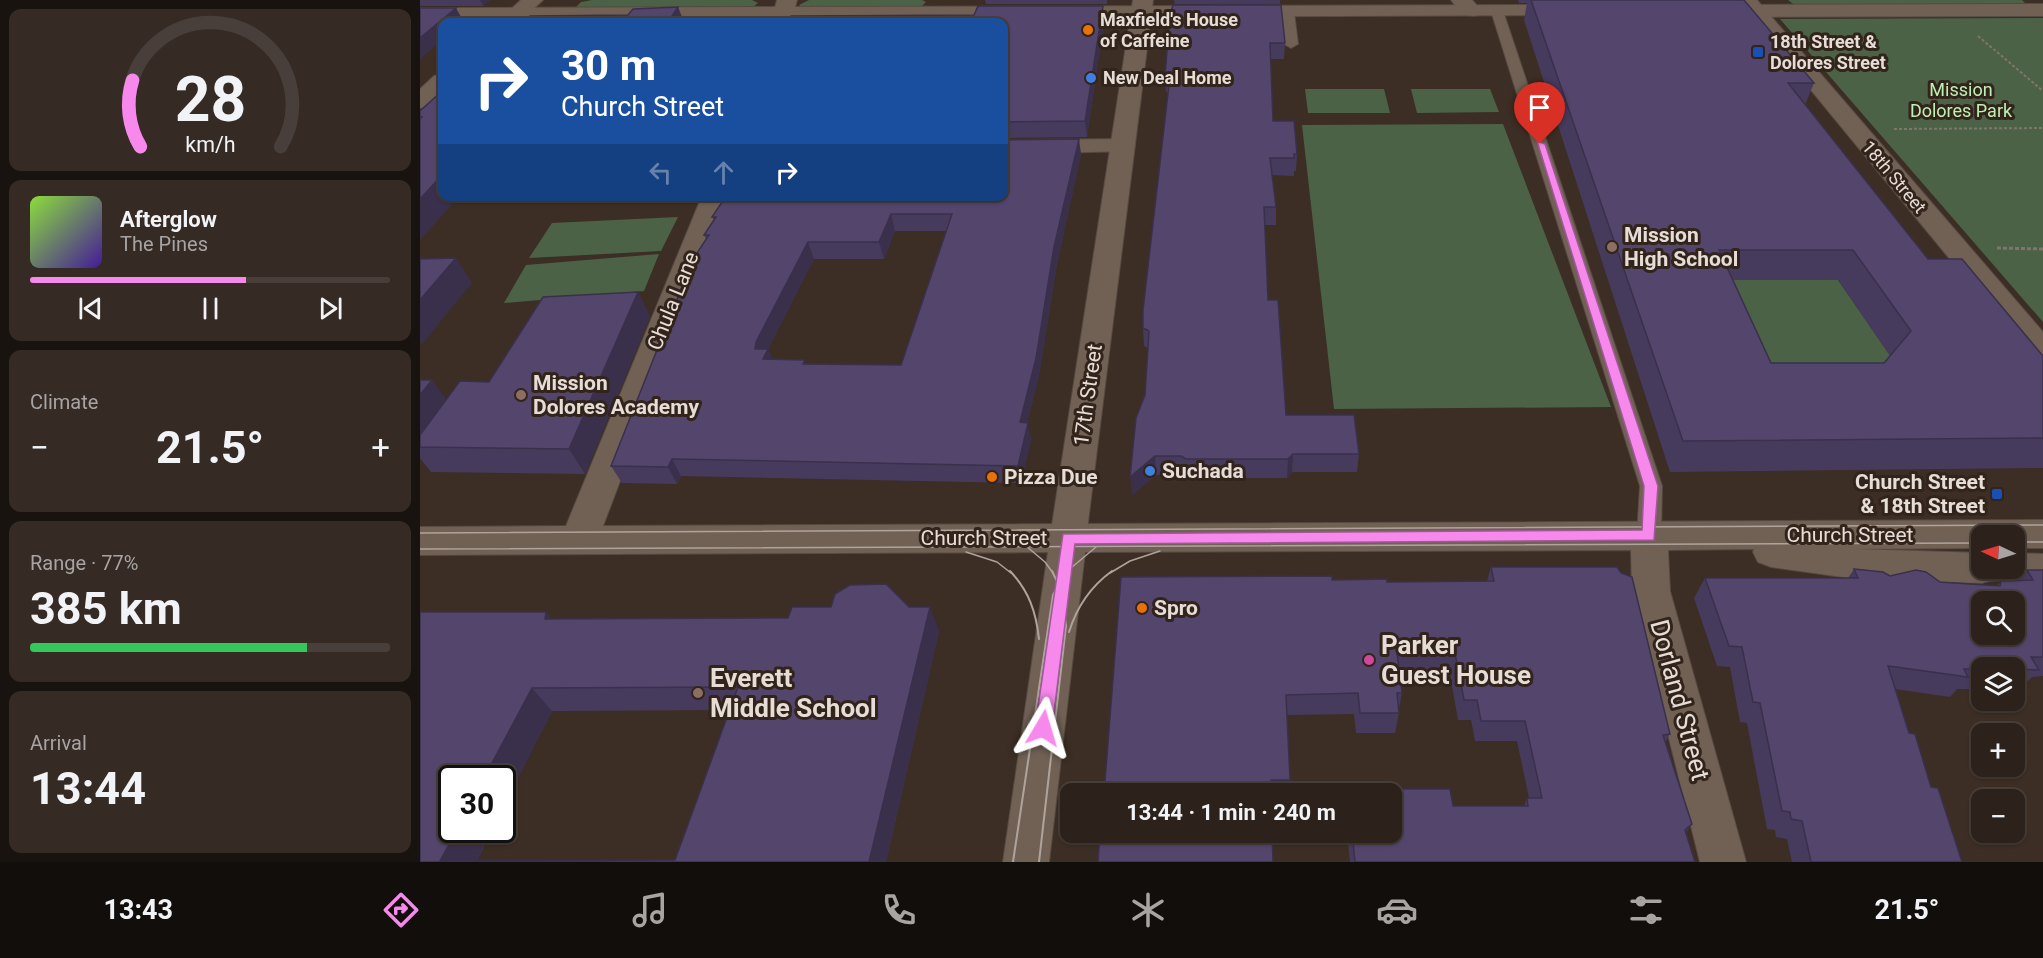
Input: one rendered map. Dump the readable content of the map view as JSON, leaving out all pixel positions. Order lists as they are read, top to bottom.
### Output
{
  "streets": {
    "street": [
      "18th Street",
      "Chula Lane",
      "17th Street",
      "Church Street",
      "Dorland Street"
    ]
  },
  "crossings": [
    ["Chula Lane", "Church Street"],
    ["17th Street", "Church Street"],
    ["Church Street", "Dorland Street"]
  ],
  "parks": ["Mission Dolores Park"],
  "places": {
    "other": [
      "Maxfield's House of Caffeine",
      "New Deal Home",
      "Mission High School",
      "Mission Dolores Academy",
      "Suchada",
      "Pizza Due",
      "Spro",
      "Parker Guest House",
      "Everett Middle School"
    ],
    "transit": ["18th Street & Dolores Street", "Church Street & 18th Street"]
  },
  "north": "left",
  "page": {
    "turn": ["30 m", "Church Street"],
    "song": ["Afterglow", "The Pines"],
    "tile": [
      "Climate",
      ["Range · 77%", "385 km"],
      ["Arrival", "13:44"]
    ],
    "heat": ["−", "21.5°", "+"],
    "map_buttons": ["+", "−"],
    "limit": "30",
    "trip": "13:44 · 1 min · 240 m",
    "tabs": ["13:43", "21.5°"],
    "gauge": ["28", "km/h"]
  }
}
